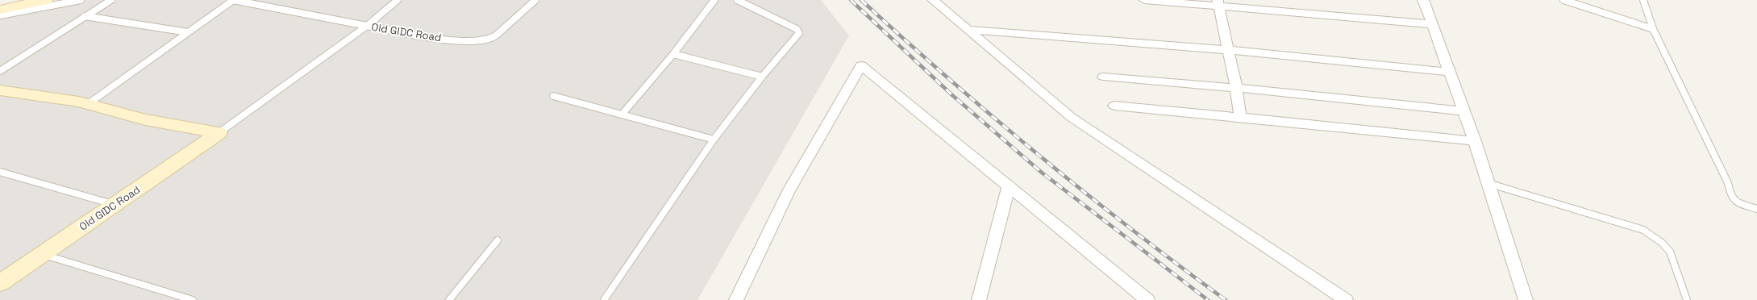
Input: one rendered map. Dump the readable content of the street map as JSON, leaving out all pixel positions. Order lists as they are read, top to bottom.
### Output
{
  "streets": {
    "street": ["Old GIDC Road"]
  }
}
